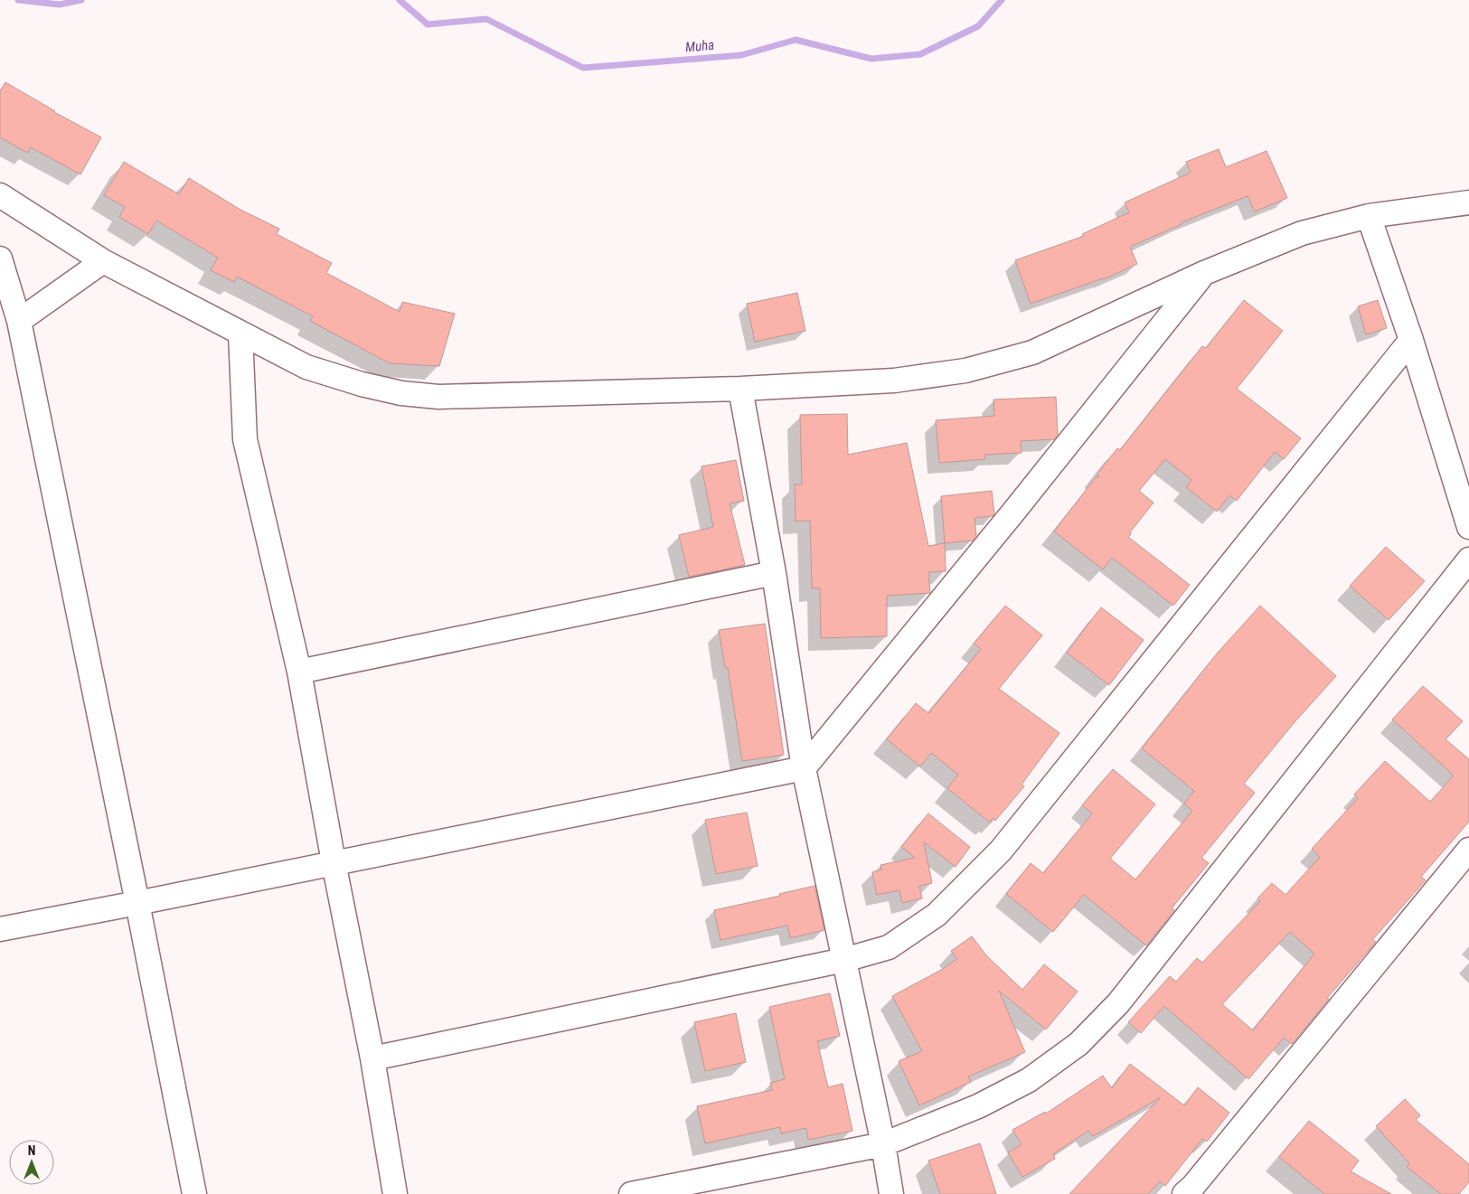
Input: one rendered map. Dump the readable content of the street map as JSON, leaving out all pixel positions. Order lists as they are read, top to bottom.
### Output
{
  "water": ["Muha"],
  "north": "top"
}
